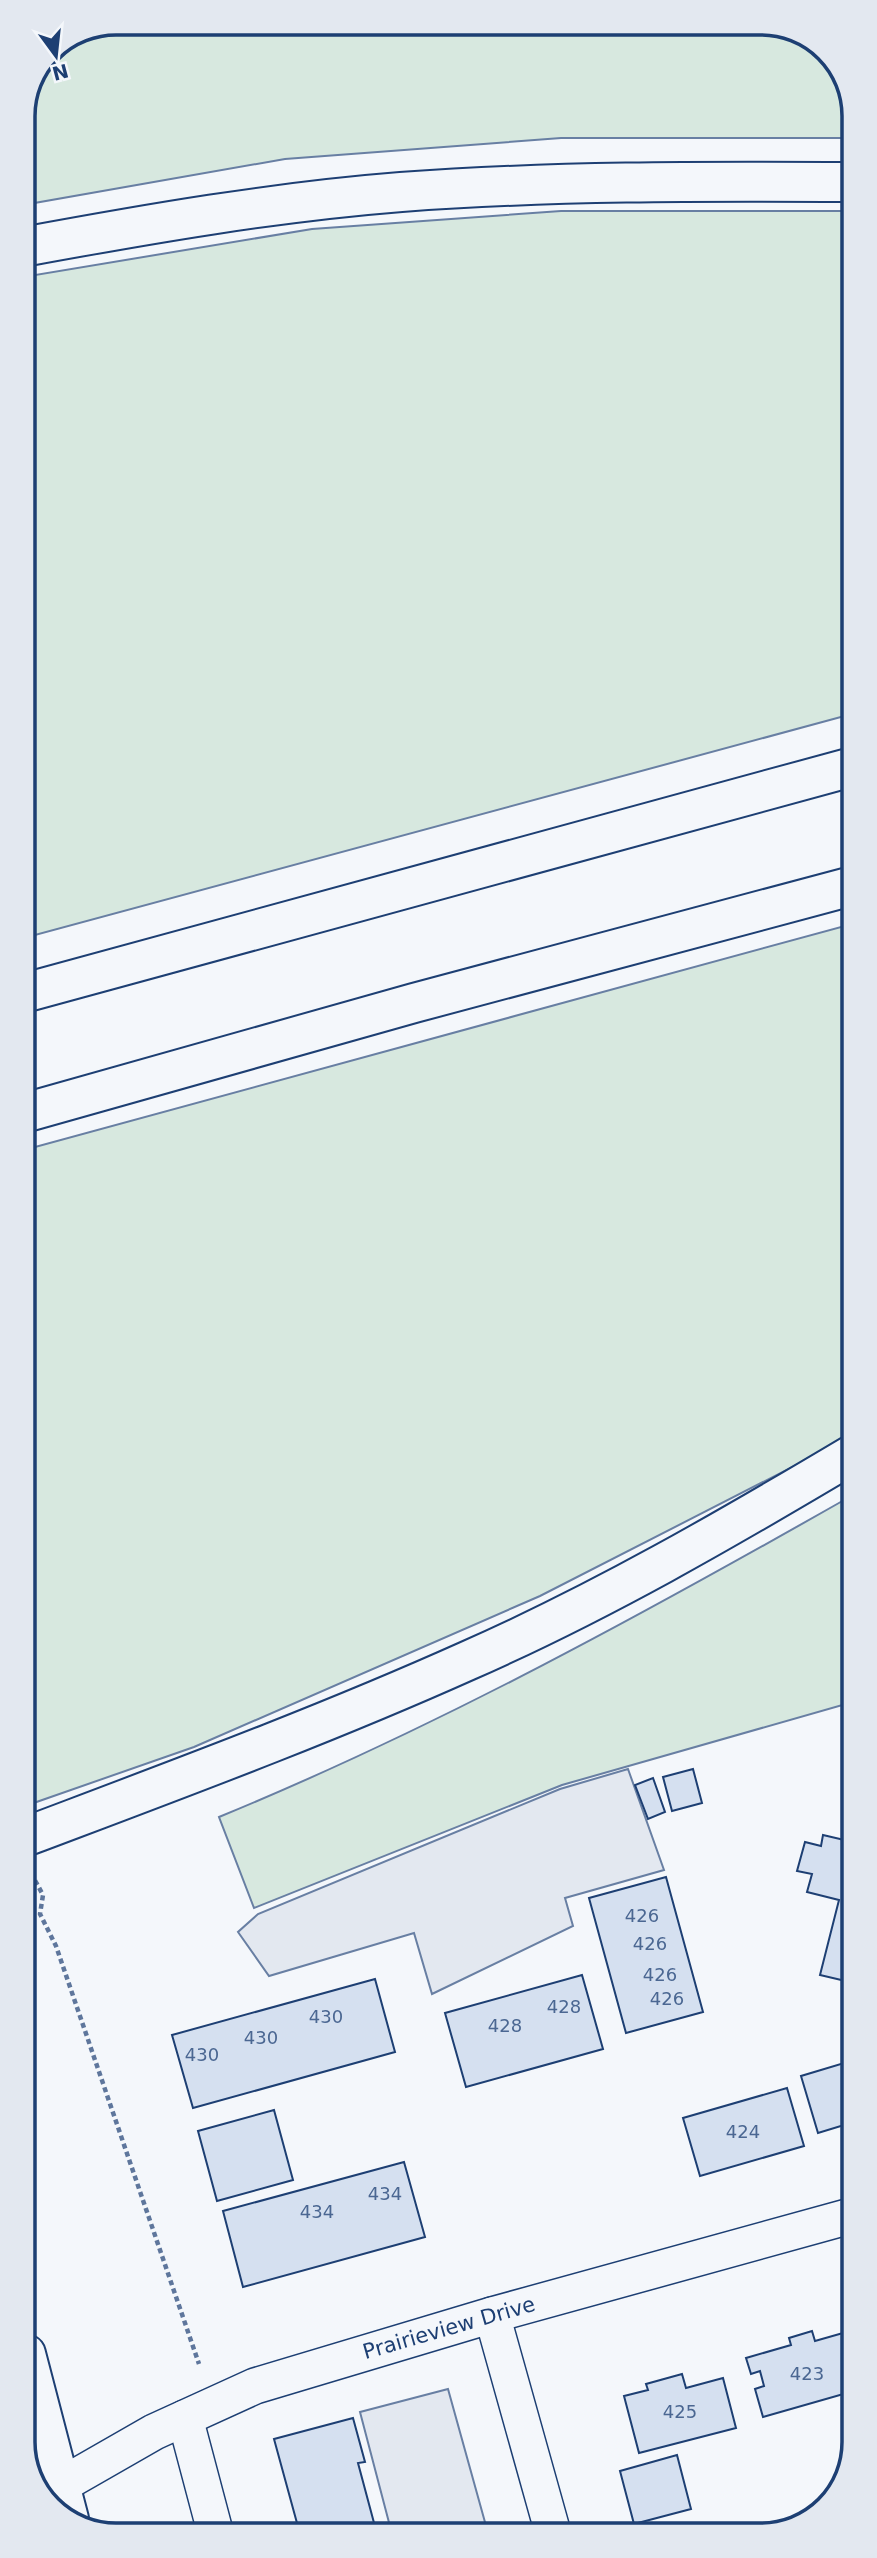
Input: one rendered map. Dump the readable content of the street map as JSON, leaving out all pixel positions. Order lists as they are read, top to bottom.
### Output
{
  "streets": {
    "street": ["Prairieview Drive"]
  },
  "house_numbers": [
    "426",
    "426",
    "426",
    "426",
    "428",
    "430",
    "428",
    "430",
    "430",
    "424",
    "434",
    "434",
    "423",
    "425"
  ],
  "north": "bottom"
}
